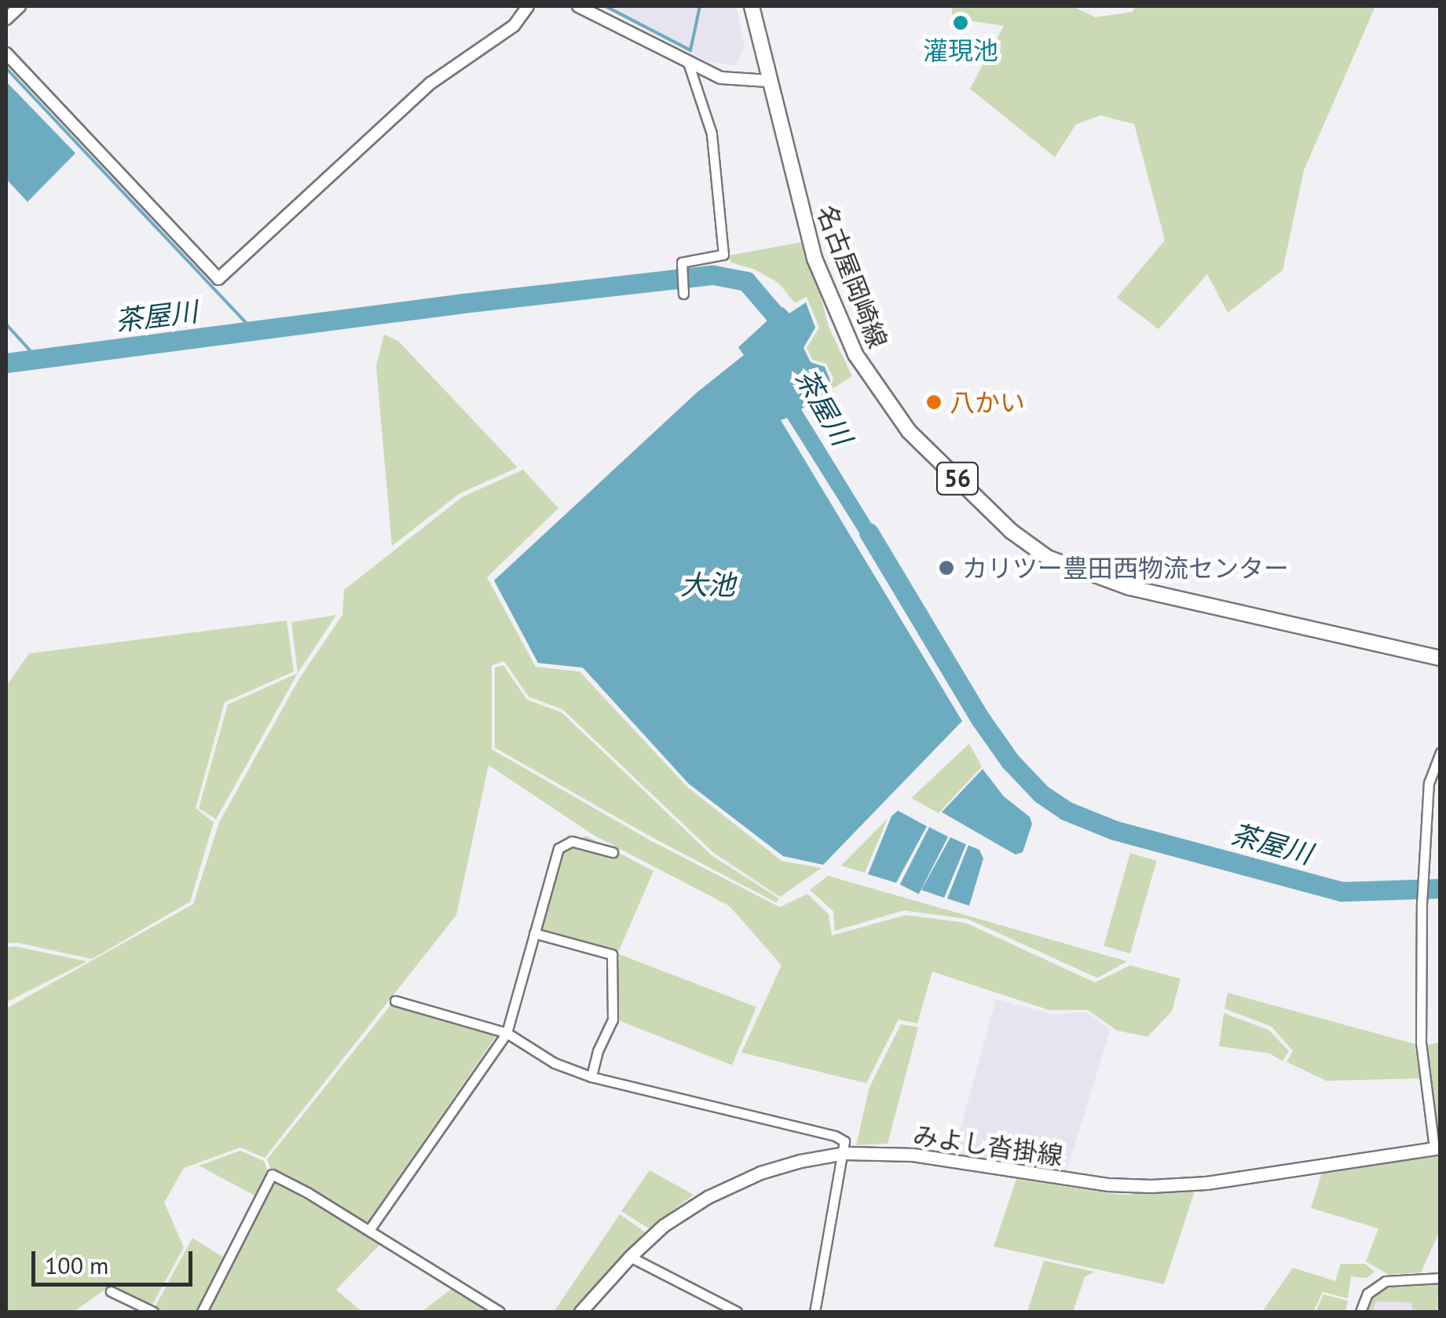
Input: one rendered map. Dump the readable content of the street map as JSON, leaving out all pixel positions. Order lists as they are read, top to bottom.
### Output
{
  "streets": {
    "main road": ["名古屋岡崎線", "56", "みよし沓掛線"]
  },
  "water": ["茶屋川", "大池"],
  "places": ["灌現池", "八かい", "カリツー豊田西物流センター"],
  "scale_bar": "100 m"
}
